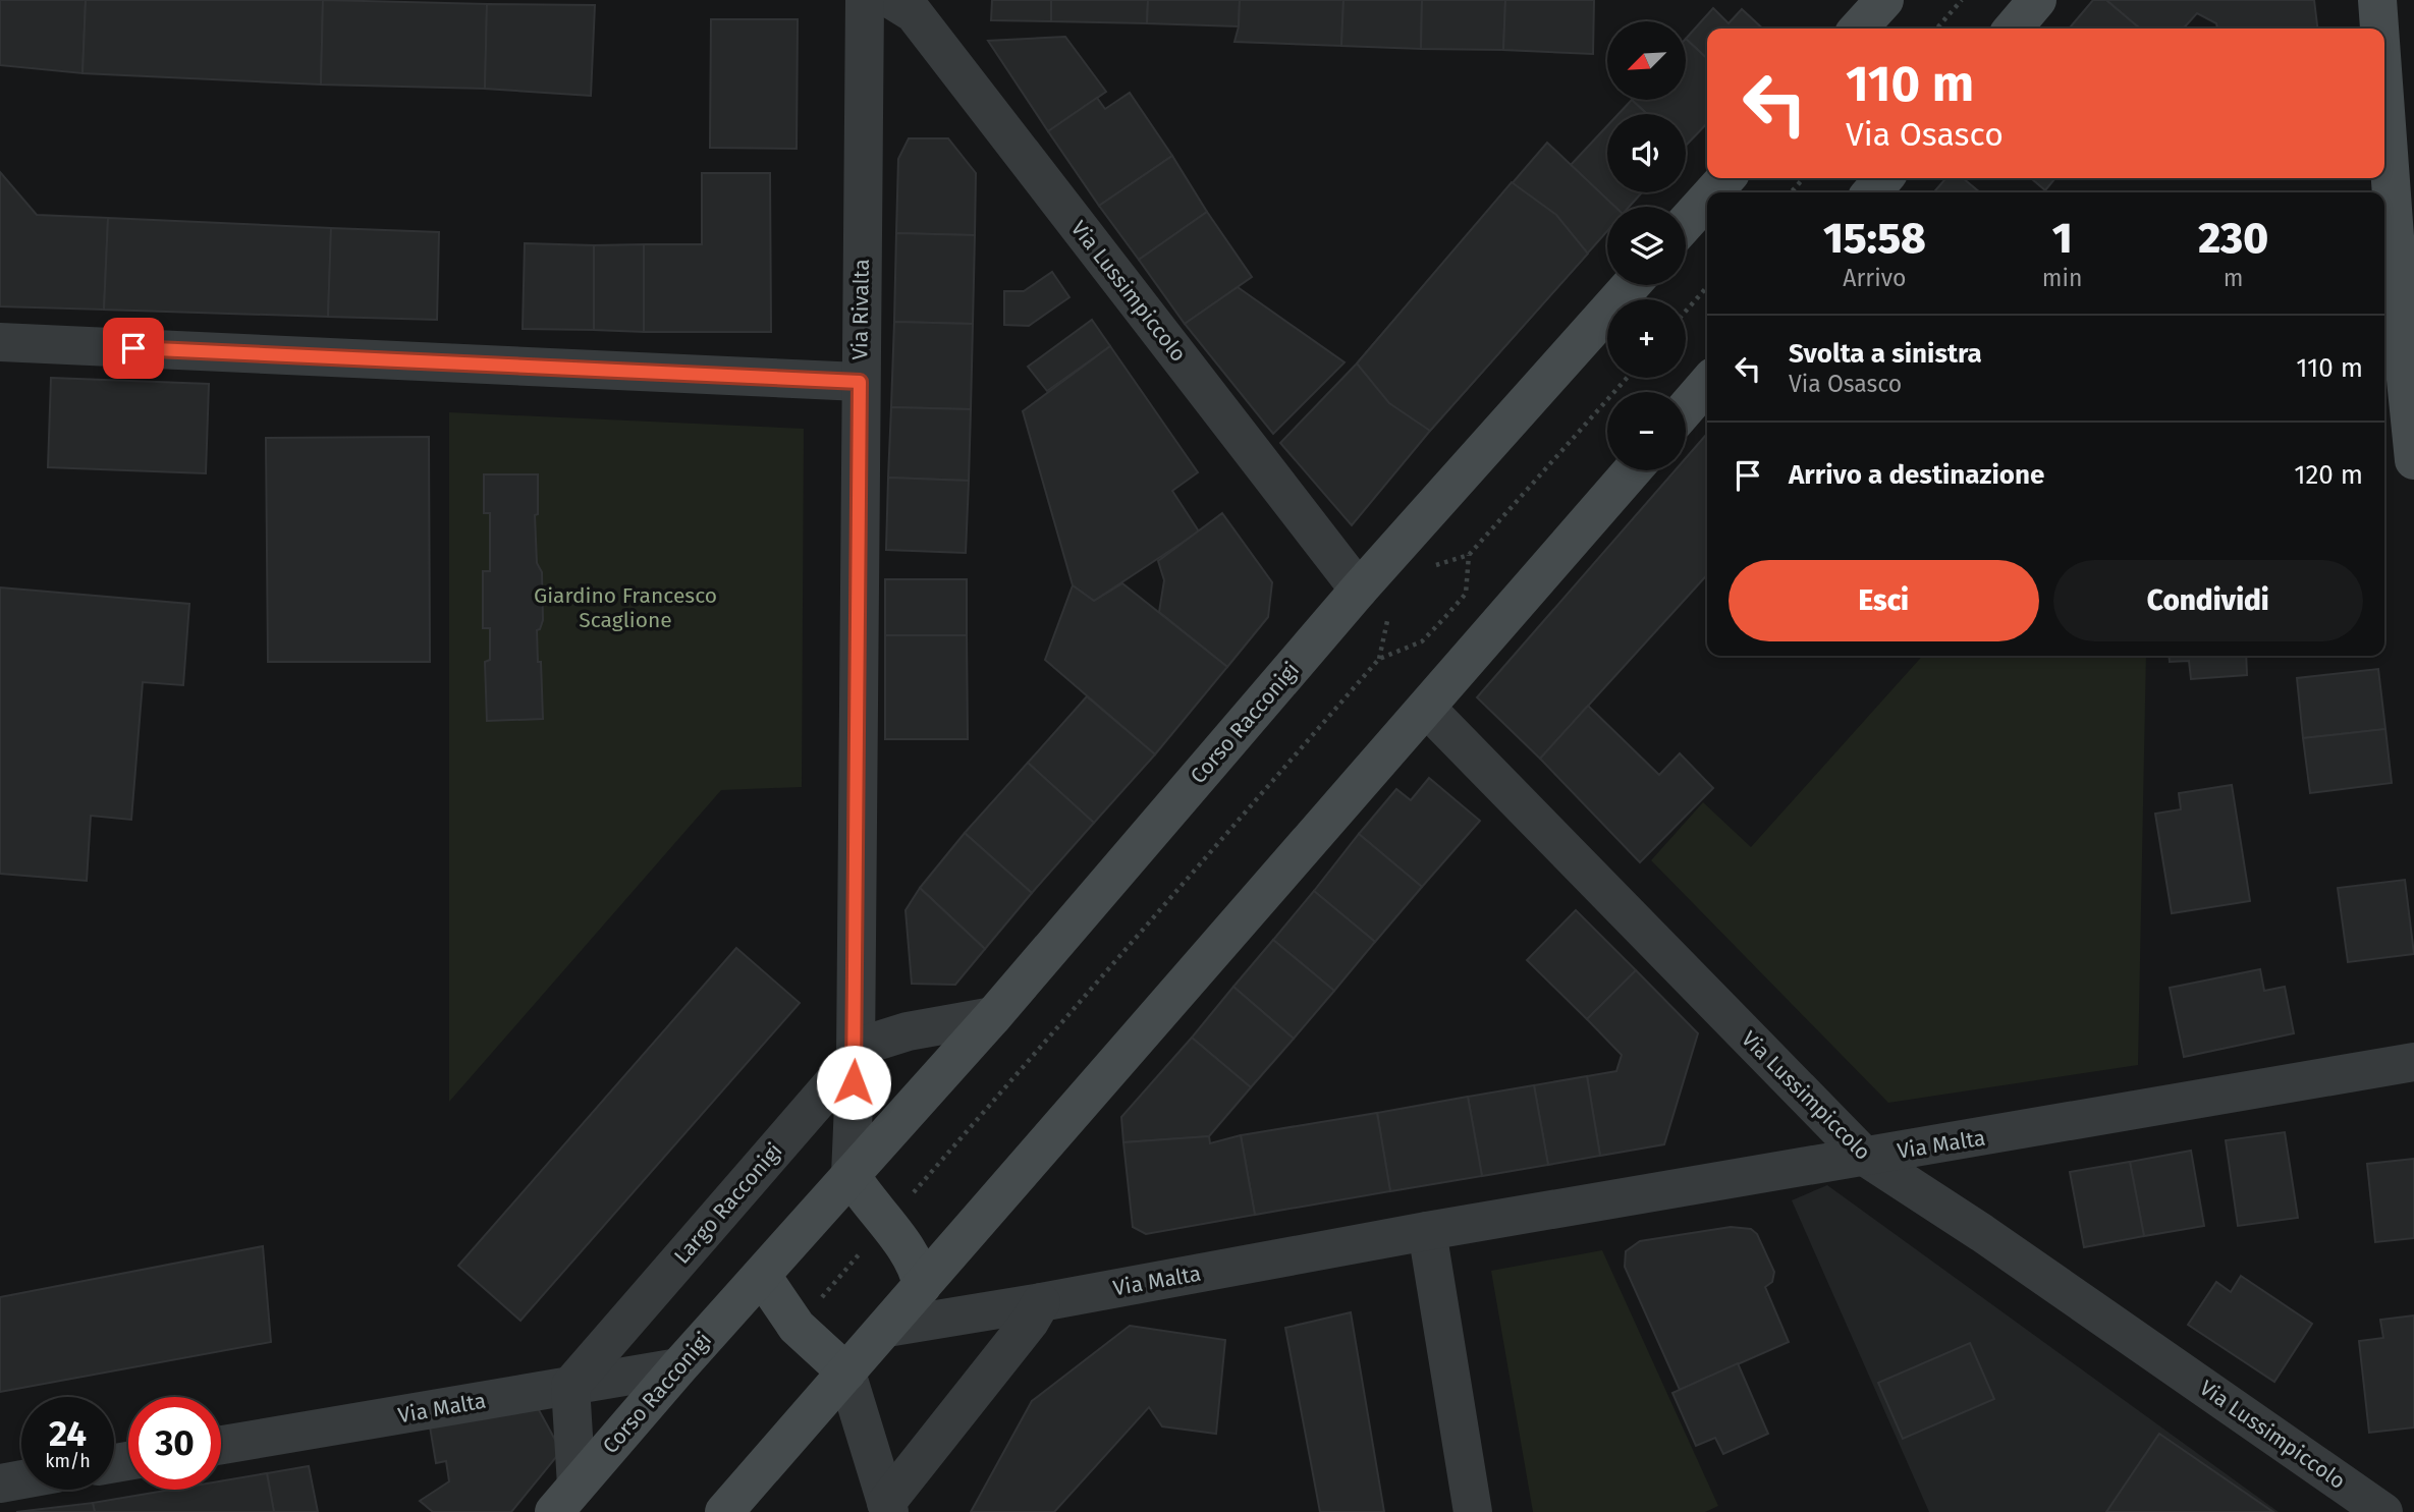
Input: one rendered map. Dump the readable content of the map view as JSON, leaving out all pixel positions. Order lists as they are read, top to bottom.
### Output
{
  "streets": {
    "street": [
      "Via Lussimpiccolo",
      "Via Rivalta",
      "Corso Racconigi",
      "Via Malta",
      "Largo Racconigi"
    ]
  },
  "crossings": [
    ["Via Lussimpiccolo", "Corso Racconigi"],
    ["Via Lussimpiccolo", "Via Malta"],
    ["Via Rivalta", "Corso Racconigi"],
    ["Via Rivalta", "Largo Racconigi"],
    ["Corso Racconigi", "Via Malta"],
    ["Corso Racconigi", "Largo Racconigi"],
    ["Via Malta", "Largo Racconigi"]
  ],
  "parks": ["Giardino Francesco Scaglione"],
  "north": "bottom left",
  "page": {
    "map_buttons": ["+", "−"],
    "turn": ["110 m", "Via Osasco"],
    "eta": [
      "15:58",
      "Arrivo",
      "1",
      "min",
      "230",
      "m"
    ],
    "list": [
      {
        "name": "Svolta a sinistra",
        "note": "Via Osasco",
        "value": "110 m"
      },
      {
        "name": "Arrivo a destinazione",
        "value": "120 m"
      }
    ],
    "buttons": ["Esci", "Condividi"],
    "speed": "24 km/h",
    "limit": "30"
  }
}
